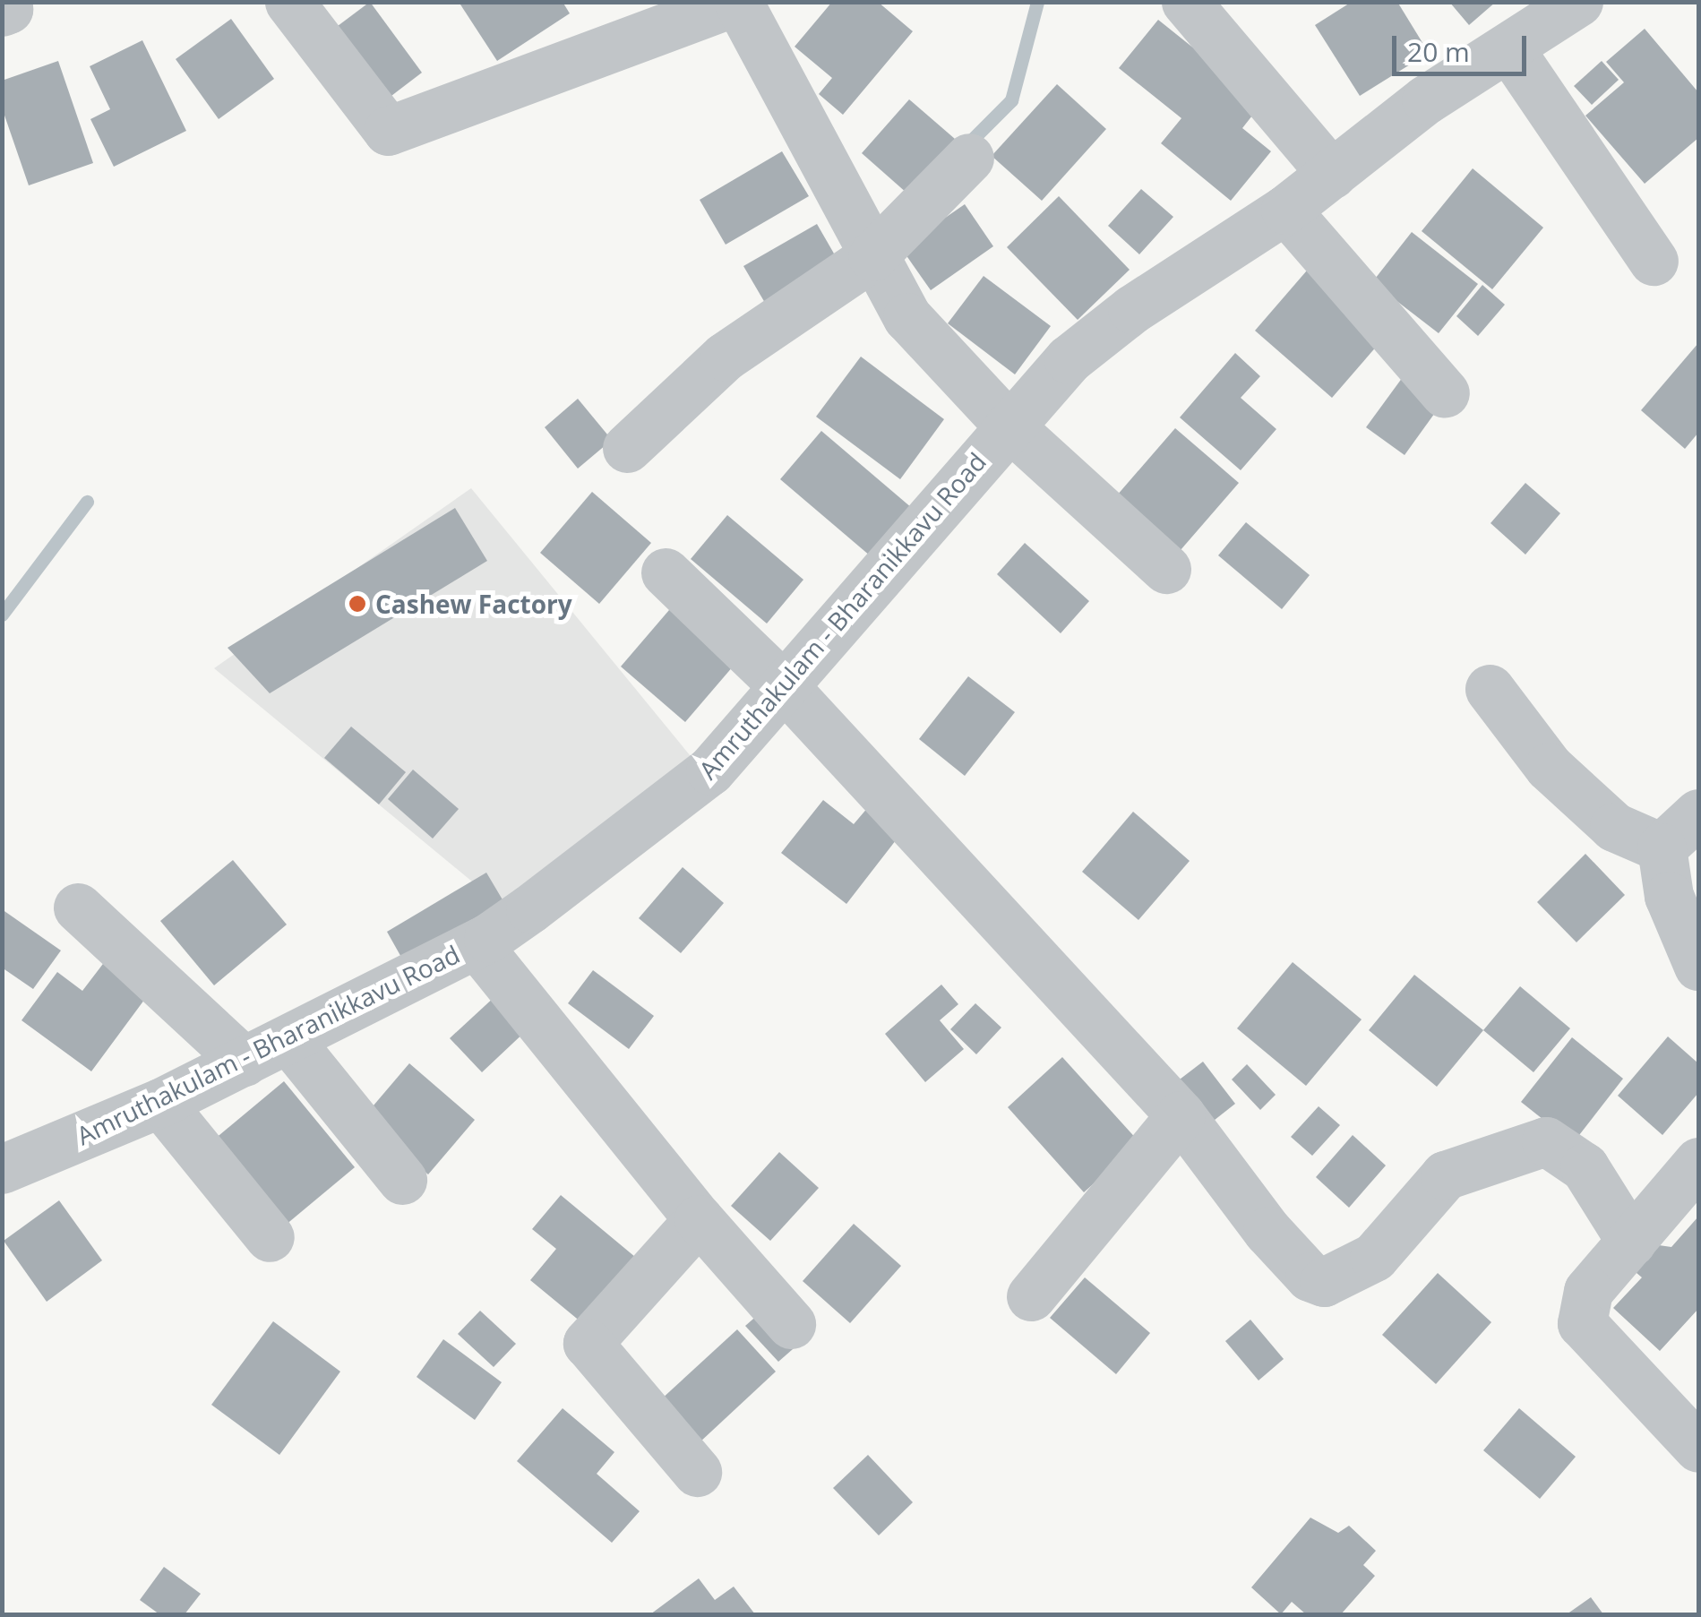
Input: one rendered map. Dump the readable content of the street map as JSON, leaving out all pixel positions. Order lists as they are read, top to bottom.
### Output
{
  "streets": {
    "street": ["Amruthakulam - Bharanikkavu Road"]
  },
  "places": ["Cashew Factory"],
  "scale_bar": "20 m"
}
